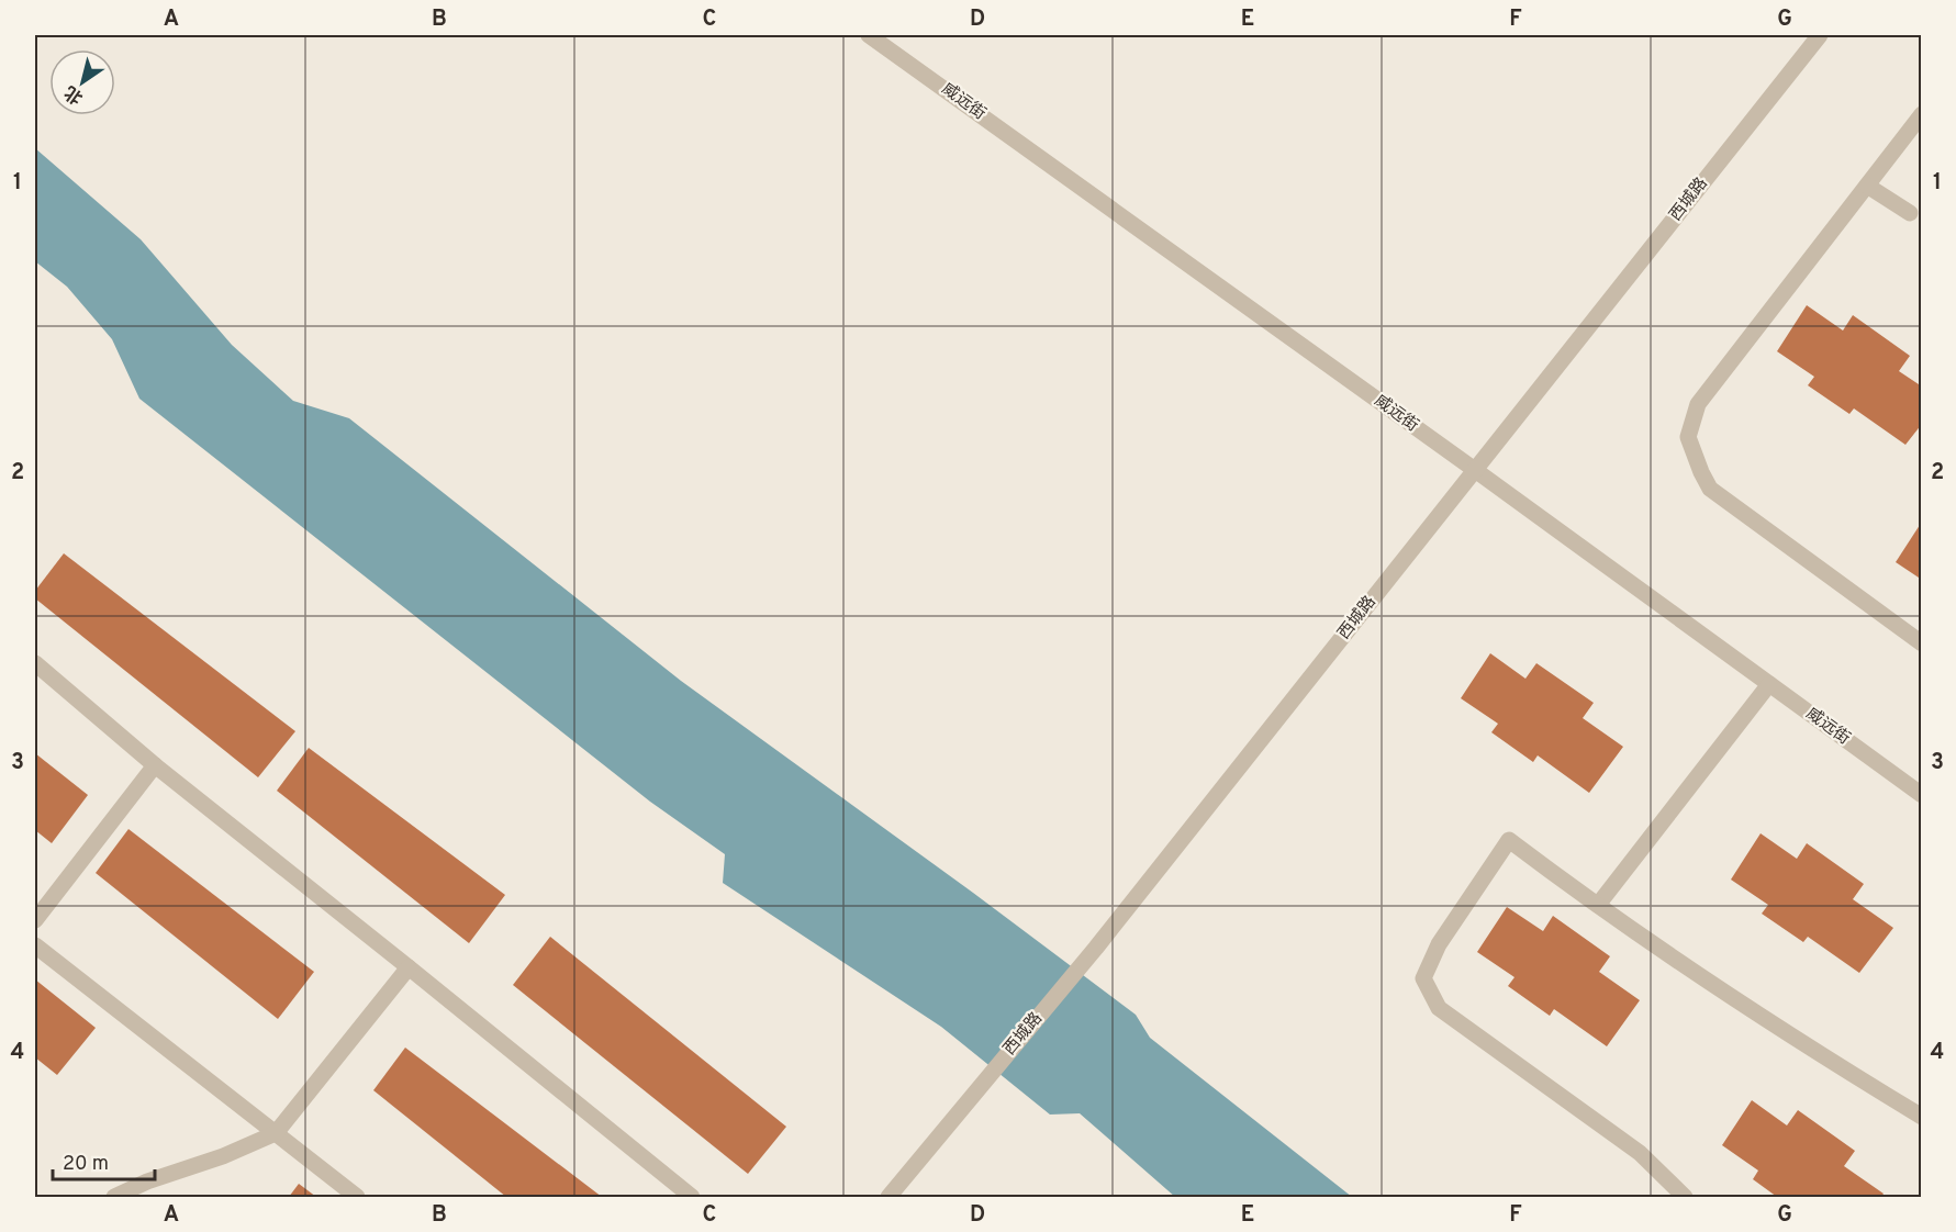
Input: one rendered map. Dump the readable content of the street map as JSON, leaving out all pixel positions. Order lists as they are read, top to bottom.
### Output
{
  "streets": {
    "street": ["威远街", "西城路"]
  },
  "crossings": [
    ["威远街", "西城路"]
  ],
  "scale_bar": "20 m",
  "north": "bottom left",
  "grid": {
    "columns": [
      "A",
      "B",
      "C",
      "D",
      "E",
      "F",
      "G"
    ],
    "rows": [
      "1",
      "2",
      "3",
      "4"
    ]
  }
}
